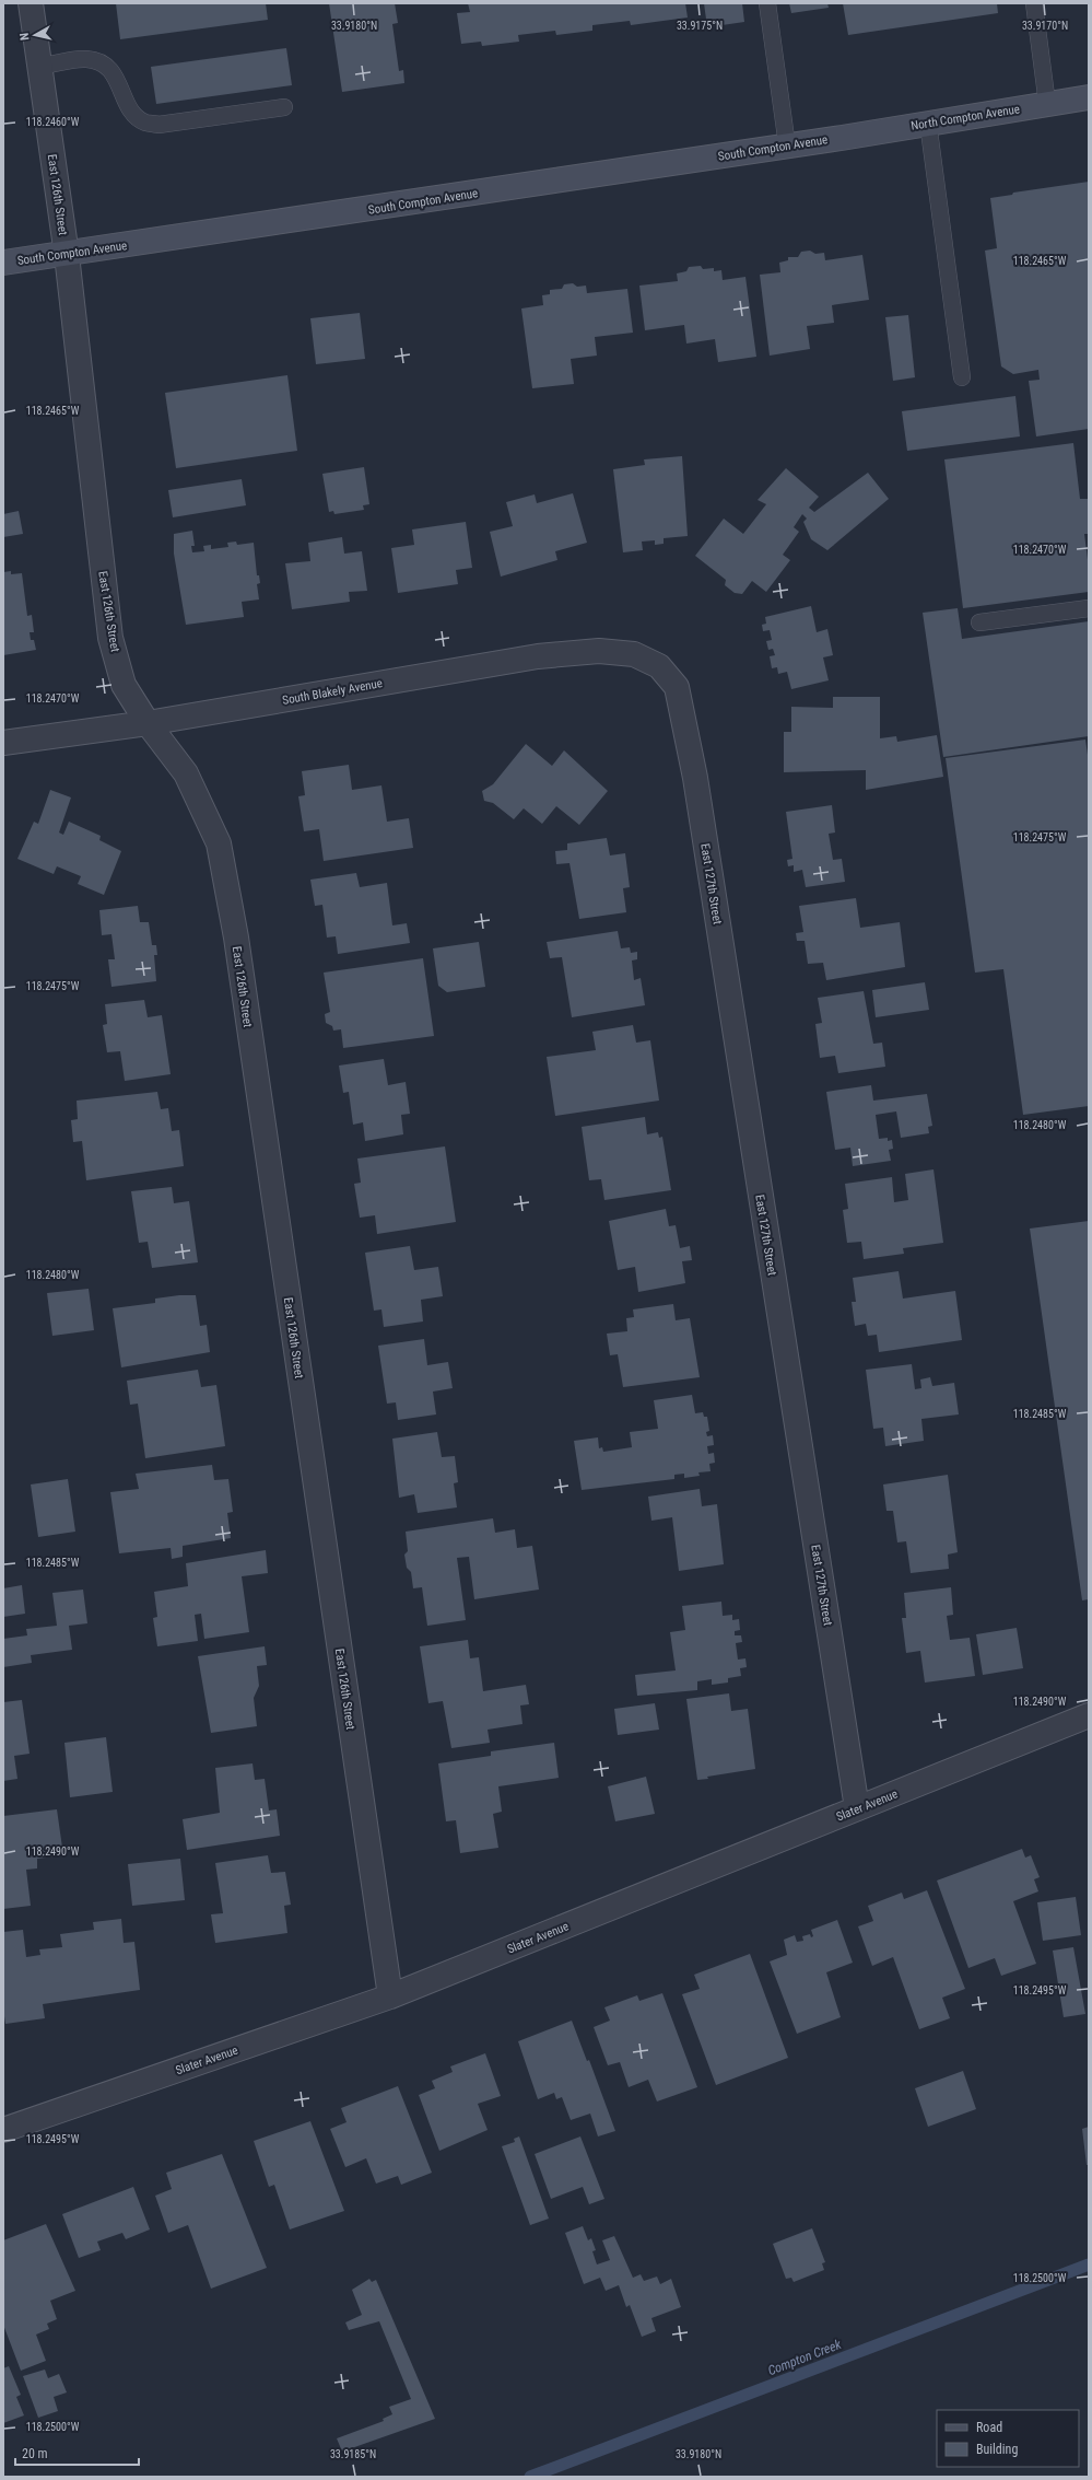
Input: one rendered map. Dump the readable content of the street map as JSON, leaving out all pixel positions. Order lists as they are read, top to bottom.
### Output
{
  "streets": {
    "main road": ["North Compton Avenue", "South Compton Avenue"],
    "street": [
      "East 126th Street",
      "South Blakely Avenue",
      "East 127th Street",
      "Slater Avenue"
    ]
  },
  "crossings": [
    ["North Compton Avenue", "South Compton Avenue"],
    ["South Compton Avenue", "East 126th Street"],
    ["East 126th Street", "South Blakely Avenue"],
    ["East 126th Street", "Slater Avenue"],
    ["South Blakely Avenue", "East 127th Street"],
    ["East 127th Street", "Slater Avenue"]
  ],
  "water": ["Compton Creek"],
  "legend": ["Road", "Building"],
  "scale_bar": "20 m",
  "north": "left",
  "coordinates": [
    "33.9180°N",
    "33.9175°N",
    "33.9170°N",
    "118.2460°W",
    "118.2465°W",
    "118.2470°W",
    "118.2475°W",
    "118.2480°W",
    "118.2485°W",
    "118.2490°W",
    "118.2495°W",
    "118.2500°W",
    "33.9185°N"
  ]
}
